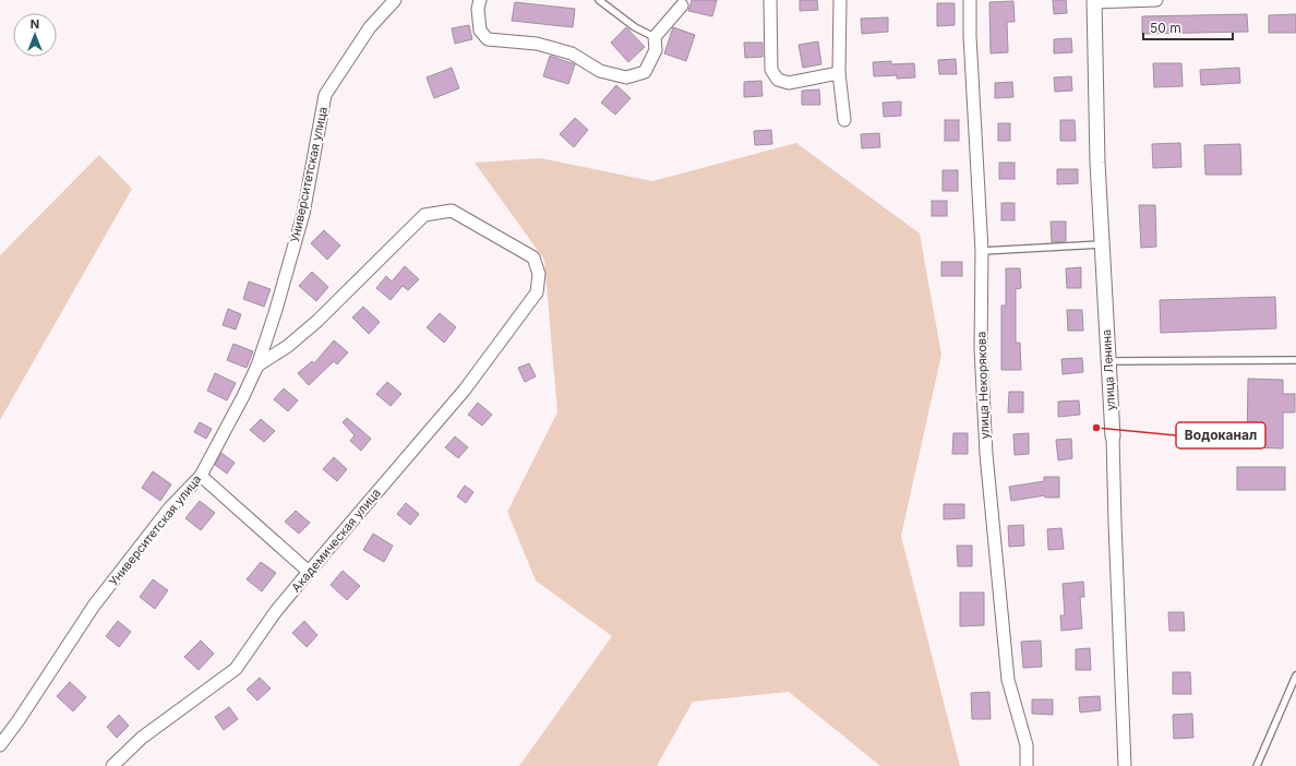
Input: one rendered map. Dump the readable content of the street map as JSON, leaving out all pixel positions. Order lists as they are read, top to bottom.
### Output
{
  "streets": {
    "street": [
      "Университетская улица",
      "улица Ленина",
      "улица Некорякова",
      "Академическая улица"
    ]
  },
  "crossings": [
    ["Университетская улица", "Академическая улица"]
  ],
  "places": ["Водоканал"],
  "scale_bar": "50 m",
  "north": "top"
}
